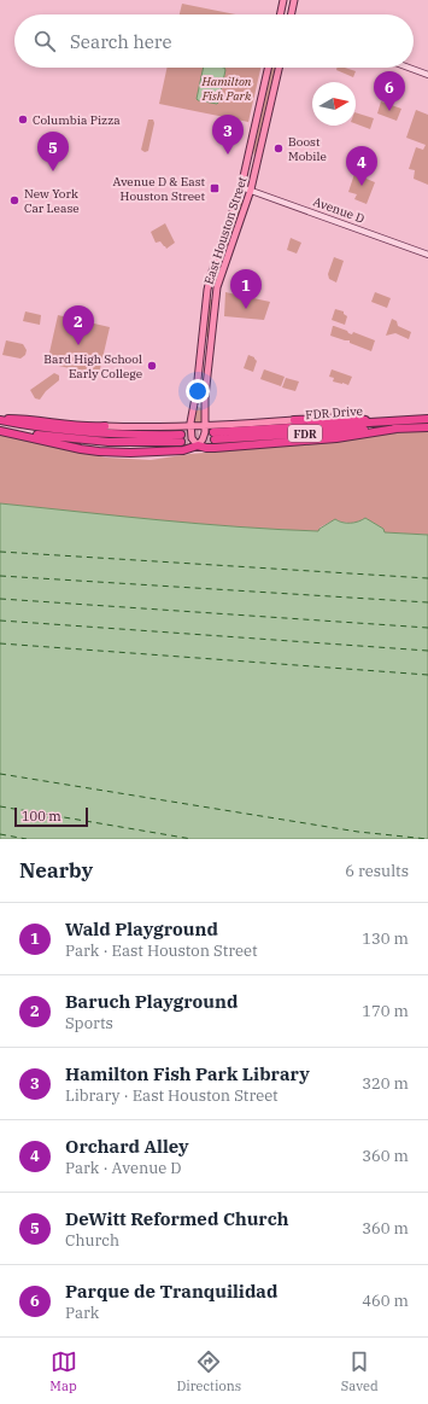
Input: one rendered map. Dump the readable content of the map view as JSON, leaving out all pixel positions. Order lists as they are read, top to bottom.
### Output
{
  "streets": {
    "highway": ["FDR Drive", "FDR"],
    "main road": ["East Houston Street"],
    "street": ["Avenue D"]
  },
  "crossings": [
    ["Avenue D", "East Houston Street"],
    ["East Houston Street", "FDR Drive"]
  ],
  "parks": ["Hamilton Fish Park"],
  "places": {
    "other": [
      "Columbia Pizza",
      "Boost Mobile",
      "New York Car Lease",
      "Bard High School Early College"
    ],
    "transit": ["Avenue D & East Houston Street"]
  },
  "scale_bar": "100 m",
  "north": "right",
  "page": {
    "search": "Search here",
    "pins": [
      "6",
      "3",
      "5",
      "4",
      "1",
      "2"
    ],
    "scale": "100 m",
    "heading": ["Nearby", "6 results"],
    "list": [
      {
        "mark": "1",
        "name": "Wald Playground",
        "note": "Park · East Houston Street",
        "value": "130 m"
      },
      {
        "mark": "2",
        "name": "Baruch Playground",
        "note": "Sports",
        "value": "170 m"
      },
      {
        "mark": "3",
        "name": "Hamilton Fish Park Library",
        "note": "Library · East Houston Street",
        "value": "320 m"
      },
      {
        "mark": "4",
        "name": "Orchard Alley",
        "note": "Park · Avenue D",
        "value": "360 m"
      },
      {
        "mark": "5",
        "name": "DeWitt Reformed Church",
        "note": "Church",
        "value": "360 m"
      },
      {
        "mark": "6",
        "name": "Parque de Tranquilidad",
        "note": "Park",
        "value": "460 m"
      }
    ],
    "nav": ["Map", "Directions", "Saved"]
  }
}
